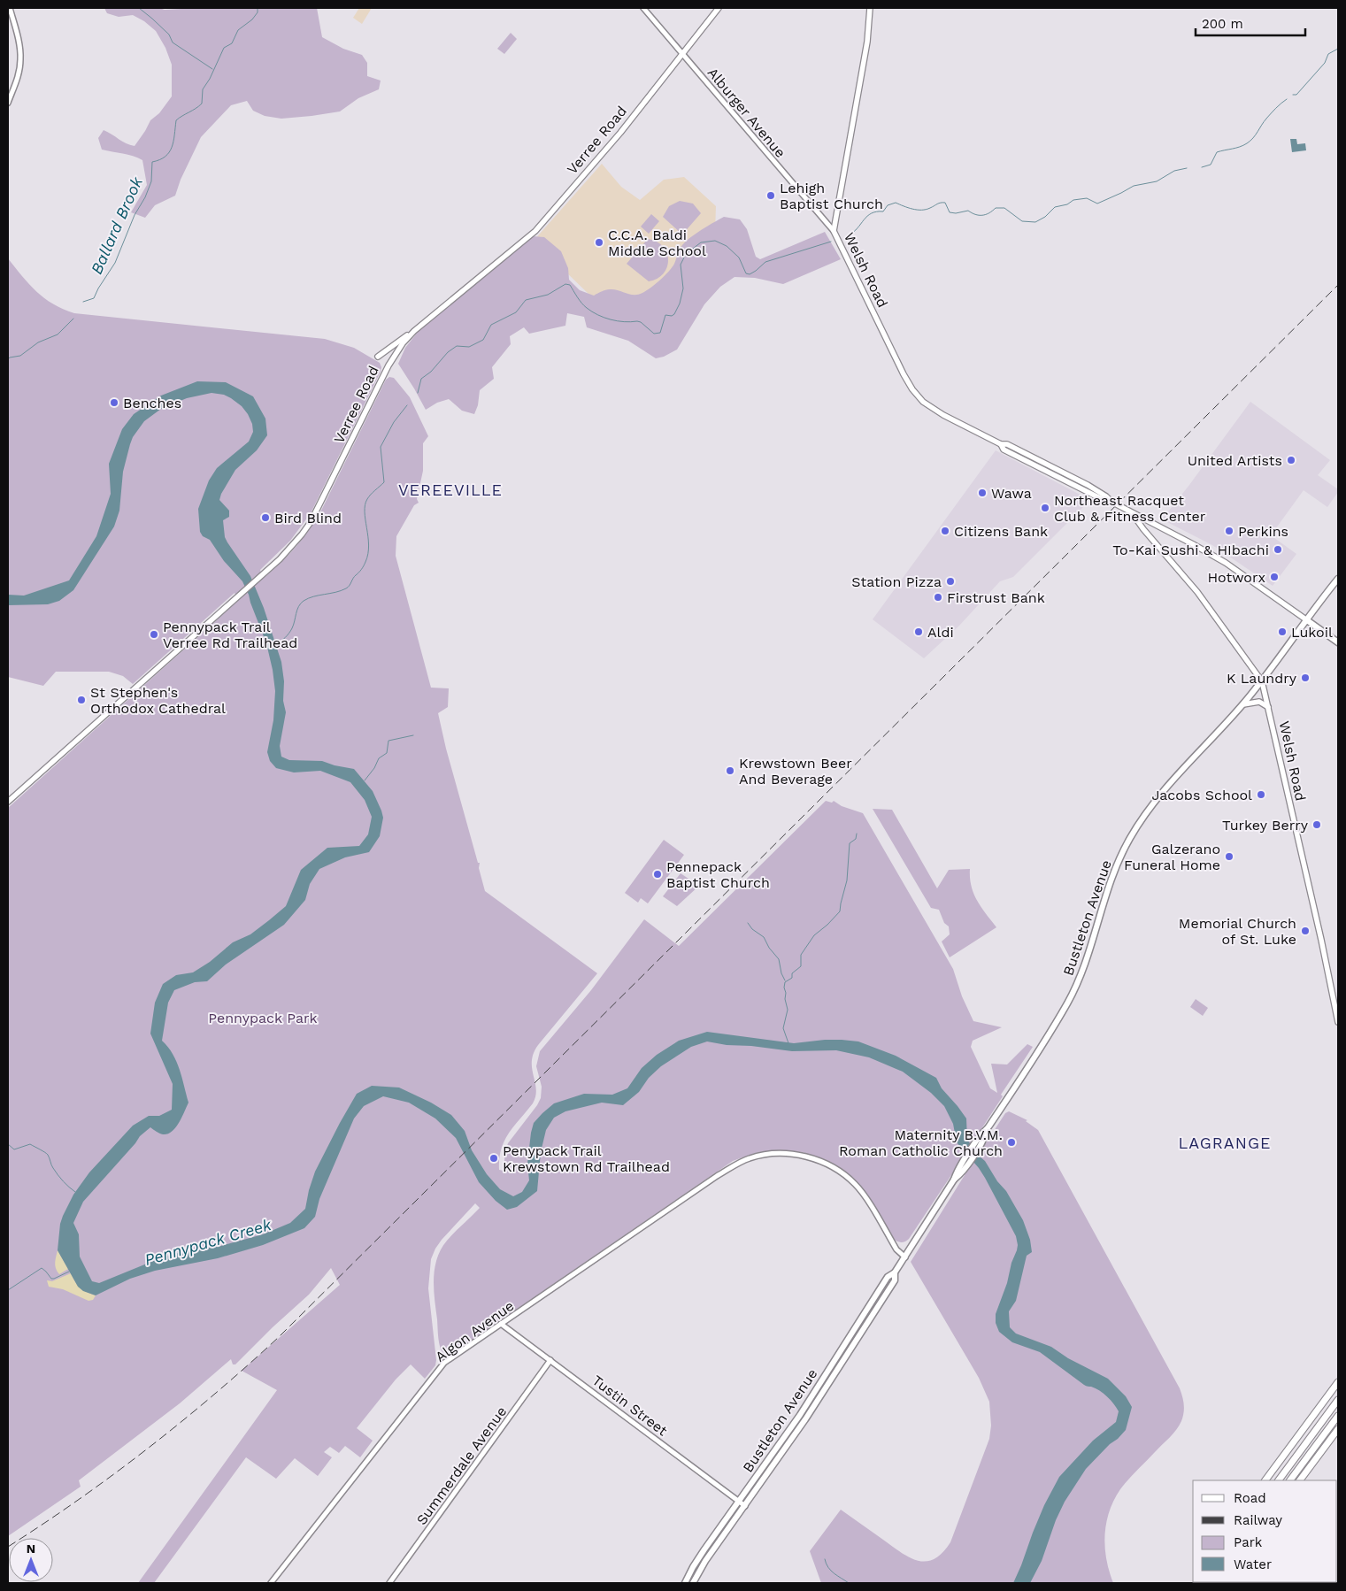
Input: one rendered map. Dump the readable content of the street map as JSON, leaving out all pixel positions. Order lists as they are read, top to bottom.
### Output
{
  "streets": {
    "main road": ["Verree Road", "Welsh Road", "Bustleton Avenue"],
    "street": [
      "Alburger Avenue",
      "Algon Avenue",
      "Tustin Street",
      "Summerdale Avenue"
    ]
  },
  "crossings": [
    ["Alburger Avenue", "Verree Road"],
    ["Alburger Avenue", "Welsh Road"],
    ["Welsh Road", "Bustleton Avenue"],
    ["Bustleton Avenue", "Algon Avenue"],
    ["Bustleton Avenue", "Tustin Street"],
    ["Algon Avenue", "Tustin Street"],
    ["Tustin Street", "Summerdale Avenue"]
  ],
  "districts": ["VEREEVILLE", "LAGRANGE"],
  "water": ["Ballard Brook", "Pennypack Creek"],
  "parks": ["Pennypack Park"],
  "places": [
    "Lehigh Baptist Church",
    "C.C.A. Baldi Middle School",
    "Benches",
    "United Artists",
    "Wawa",
    "Northeast Racquet Club & Fitness Center",
    "Bird Blind",
    "Citizens Bank",
    "Perkins",
    "To-Kai Sushi & HIbachi",
    "Hotworx",
    "Station Pizza",
    "Firstrust Bank",
    "Aldi",
    "Lukoil",
    "Pennypack Trail Verree Rd Trailhead",
    "K Laundry",
    "St Stephen's Orthodox Cathedral",
    "Krewstown Beer And Beverage",
    "Jacobs School",
    "Turkey Berry",
    "Galzerano Funeral Home",
    "Pennepack Baptist Church",
    "Memorial Church of St. Luke",
    "Maternity B.V.M. Roman Catholic Church",
    "Penypack Trail Krewstown Rd Trailhead"
  ],
  "legend": [
    "Road",
    "Railway",
    "Park",
    "Water"
  ],
  "scale_bar": "200 m",
  "north": "top"
}
